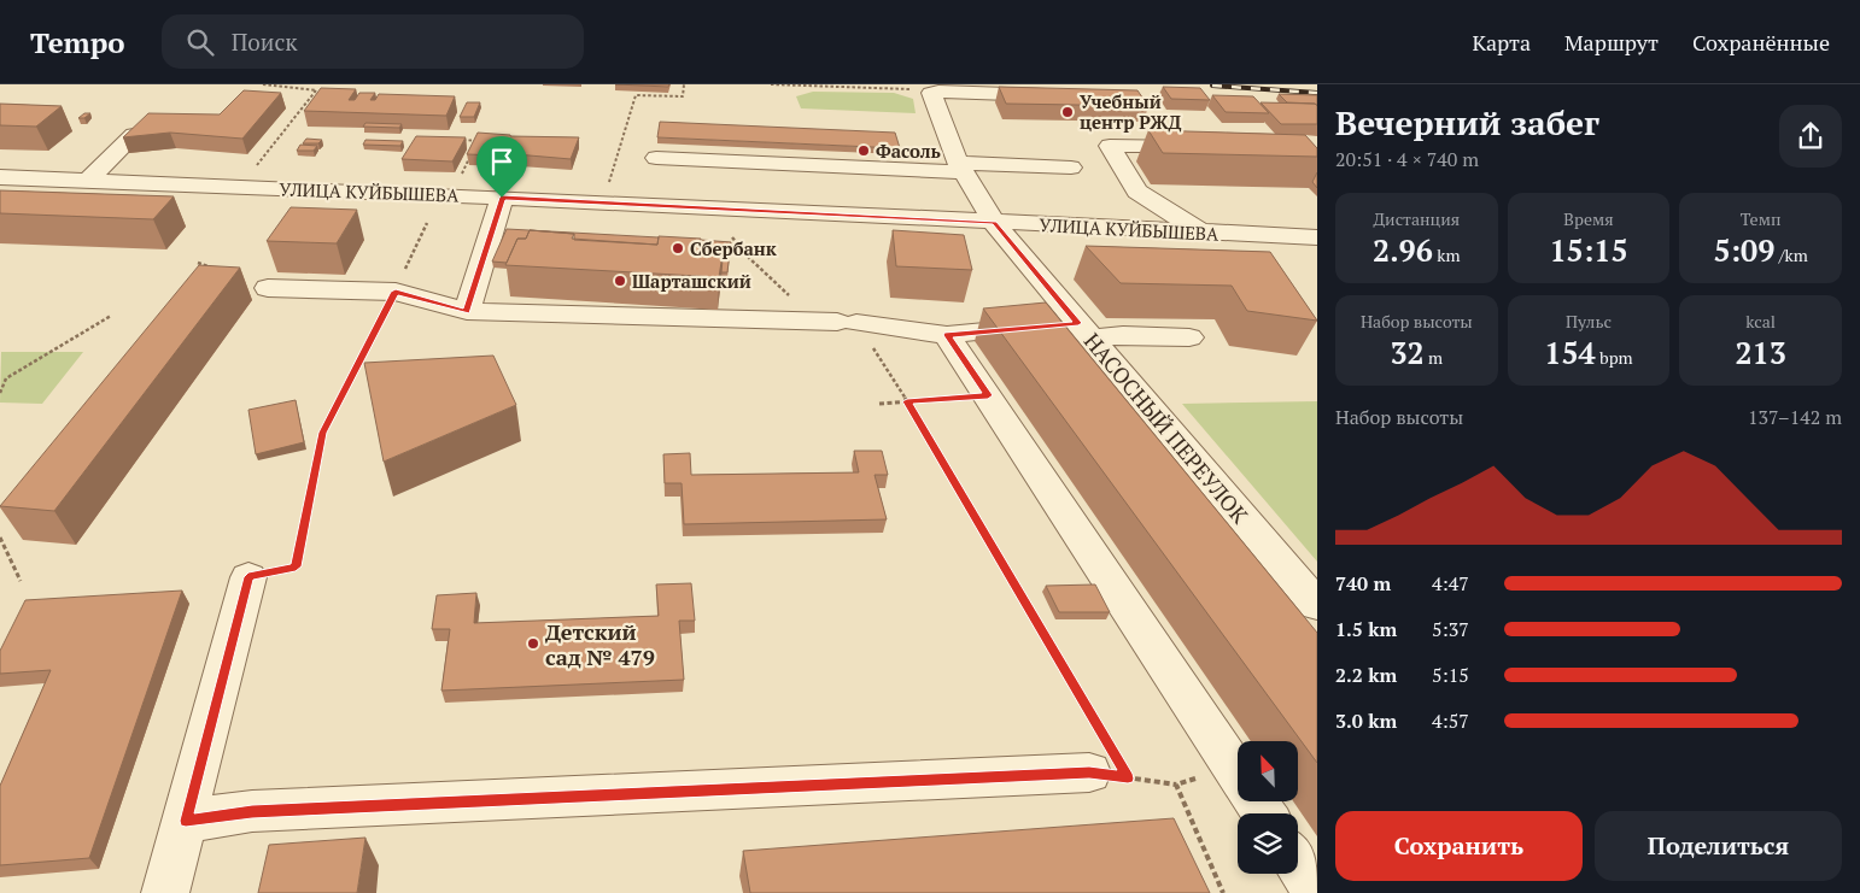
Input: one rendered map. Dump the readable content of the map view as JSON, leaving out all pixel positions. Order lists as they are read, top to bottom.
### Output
{
  "streets": {
    "street": ["УЛИЦА КУЙБЫШЕВА", "НАСОСНЫЙ ПЕРЕУЛОК"]
  },
  "crossings": [
    ["УЛИЦА КУЙБЫШЕВА", "НАСОСНЫЙ ПЕРЕУЛОК"]
  ],
  "places": [
    "Учебный центр РЖД",
    "Фасоль",
    "Сбербанк",
    "Шарташский",
    "Детский сад № 479"
  ],
  "north": "top left",
  "page": {
    "header": "Tempo",
    "search": "Поиск",
    "nav": ["Карта", "Маршрут", "Сохранённые"],
    "heading": ["Вечерний забег", "20:51 · 4 × 740 m"],
    "stats": [
      ["Дистанция", "2.96 km"],
      ["Время", "15:15"],
      ["Темп", "5:09 /km"],
      ["Набор высоты", "32 m"],
      ["Пульс", "154 bpm"],
      ["kcal", "213"]
    ],
    "chart": ["Набор высоты", "137–142 m"],
    "list": [
      {
        "name": "740 m",
        "note": "4:47"
      },
      {
        "name": "1.5 km",
        "note": "5:37"
      },
      {
        "name": "2.2 km",
        "note": "5:15"
      },
      {
        "name": "3.0 km",
        "note": "4:57"
      }
    ],
    "buttons": ["Сохранить", "Поделиться"]
  }
}
